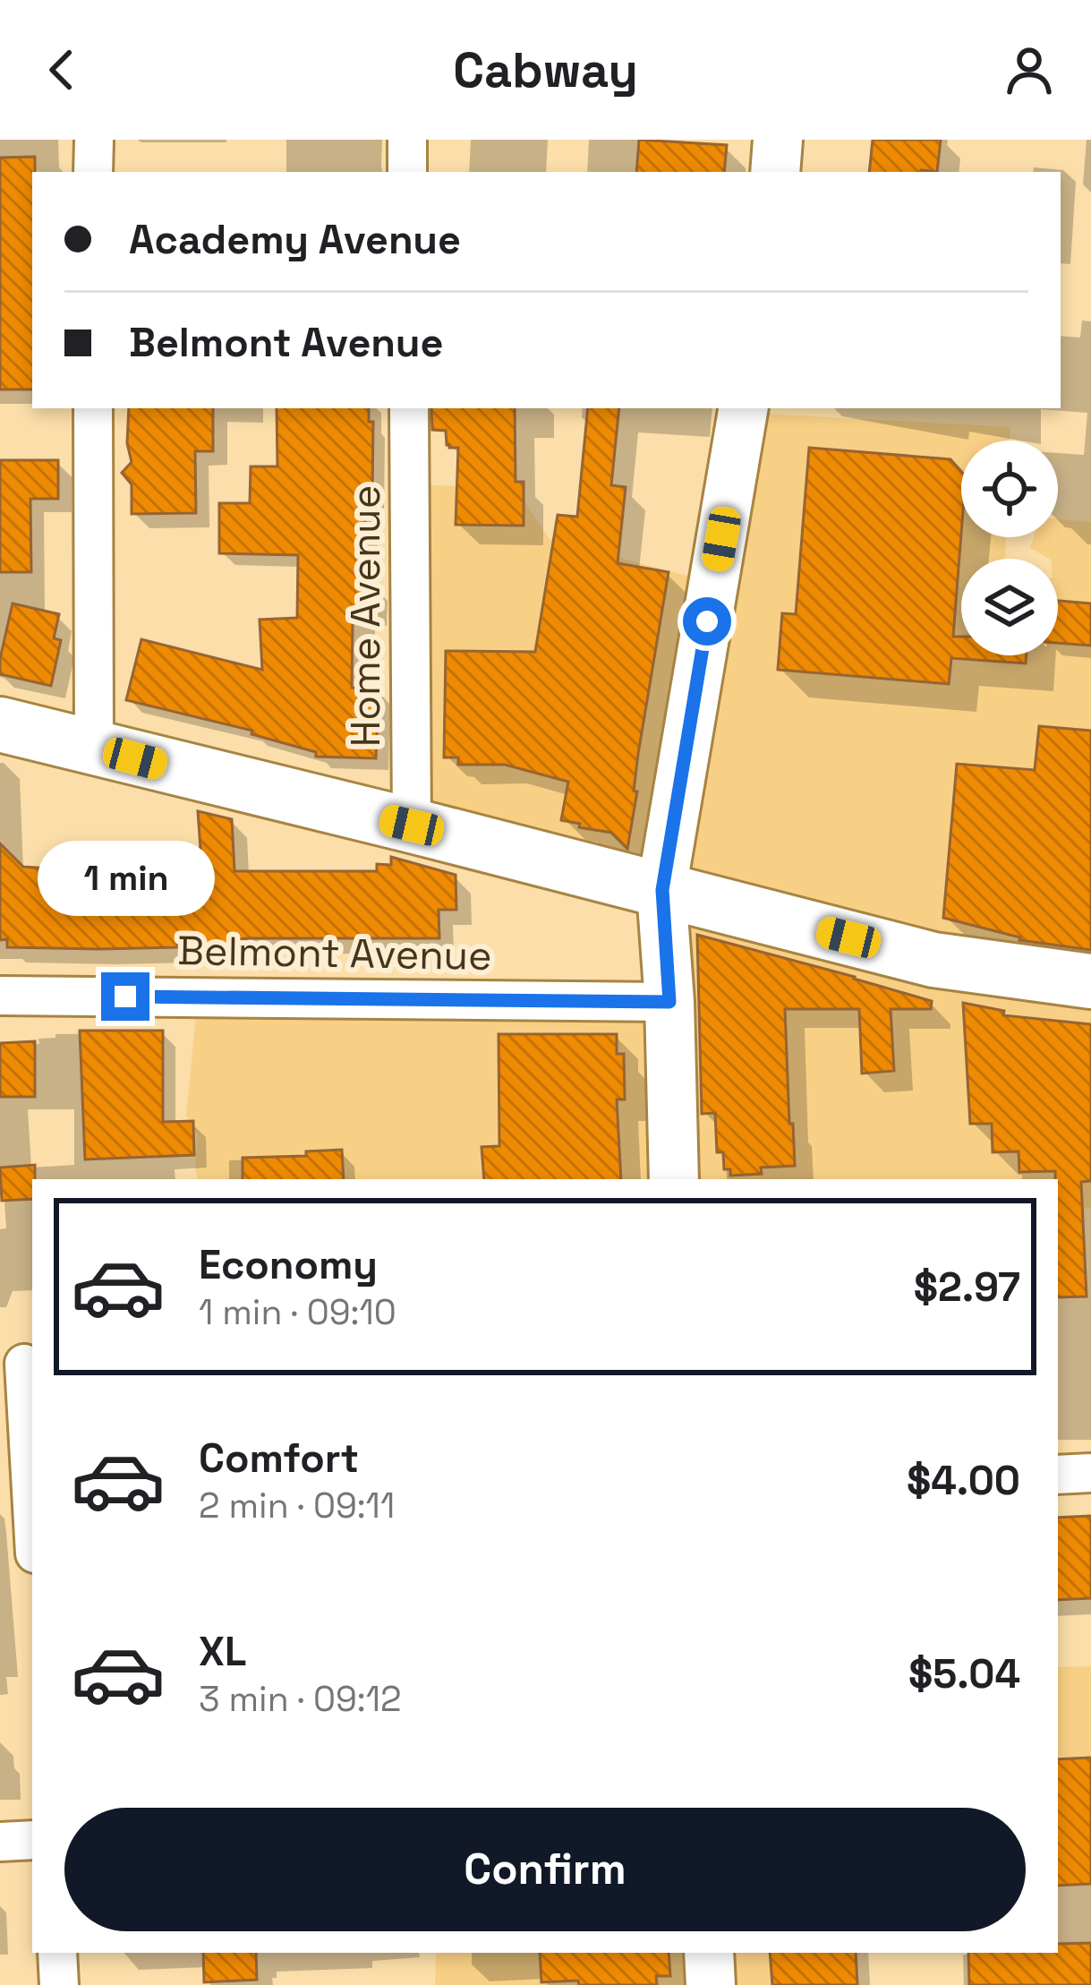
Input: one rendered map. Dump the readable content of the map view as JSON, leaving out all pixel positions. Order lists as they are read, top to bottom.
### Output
{
  "streets": {
    "street": ["Home Avenue", "Belmont Avenue"]
  },
  "page": {
    "header": "Cabway",
    "banner": ["Academy Avenue", "Belmont Avenue"],
    "bubble": "1 min",
    "list": [
      {
        "name": "Economy",
        "note": "1 min · 09:10",
        "value": "$2.97"
      },
      {
        "name": "Comfort",
        "note": "2 min · 09:11",
        "value": "$4.00"
      },
      {
        "name": "XL",
        "note": "3 min · 09:12",
        "value": "$5.04"
      }
    ],
    "buttons": "Confirm"
  }
}
